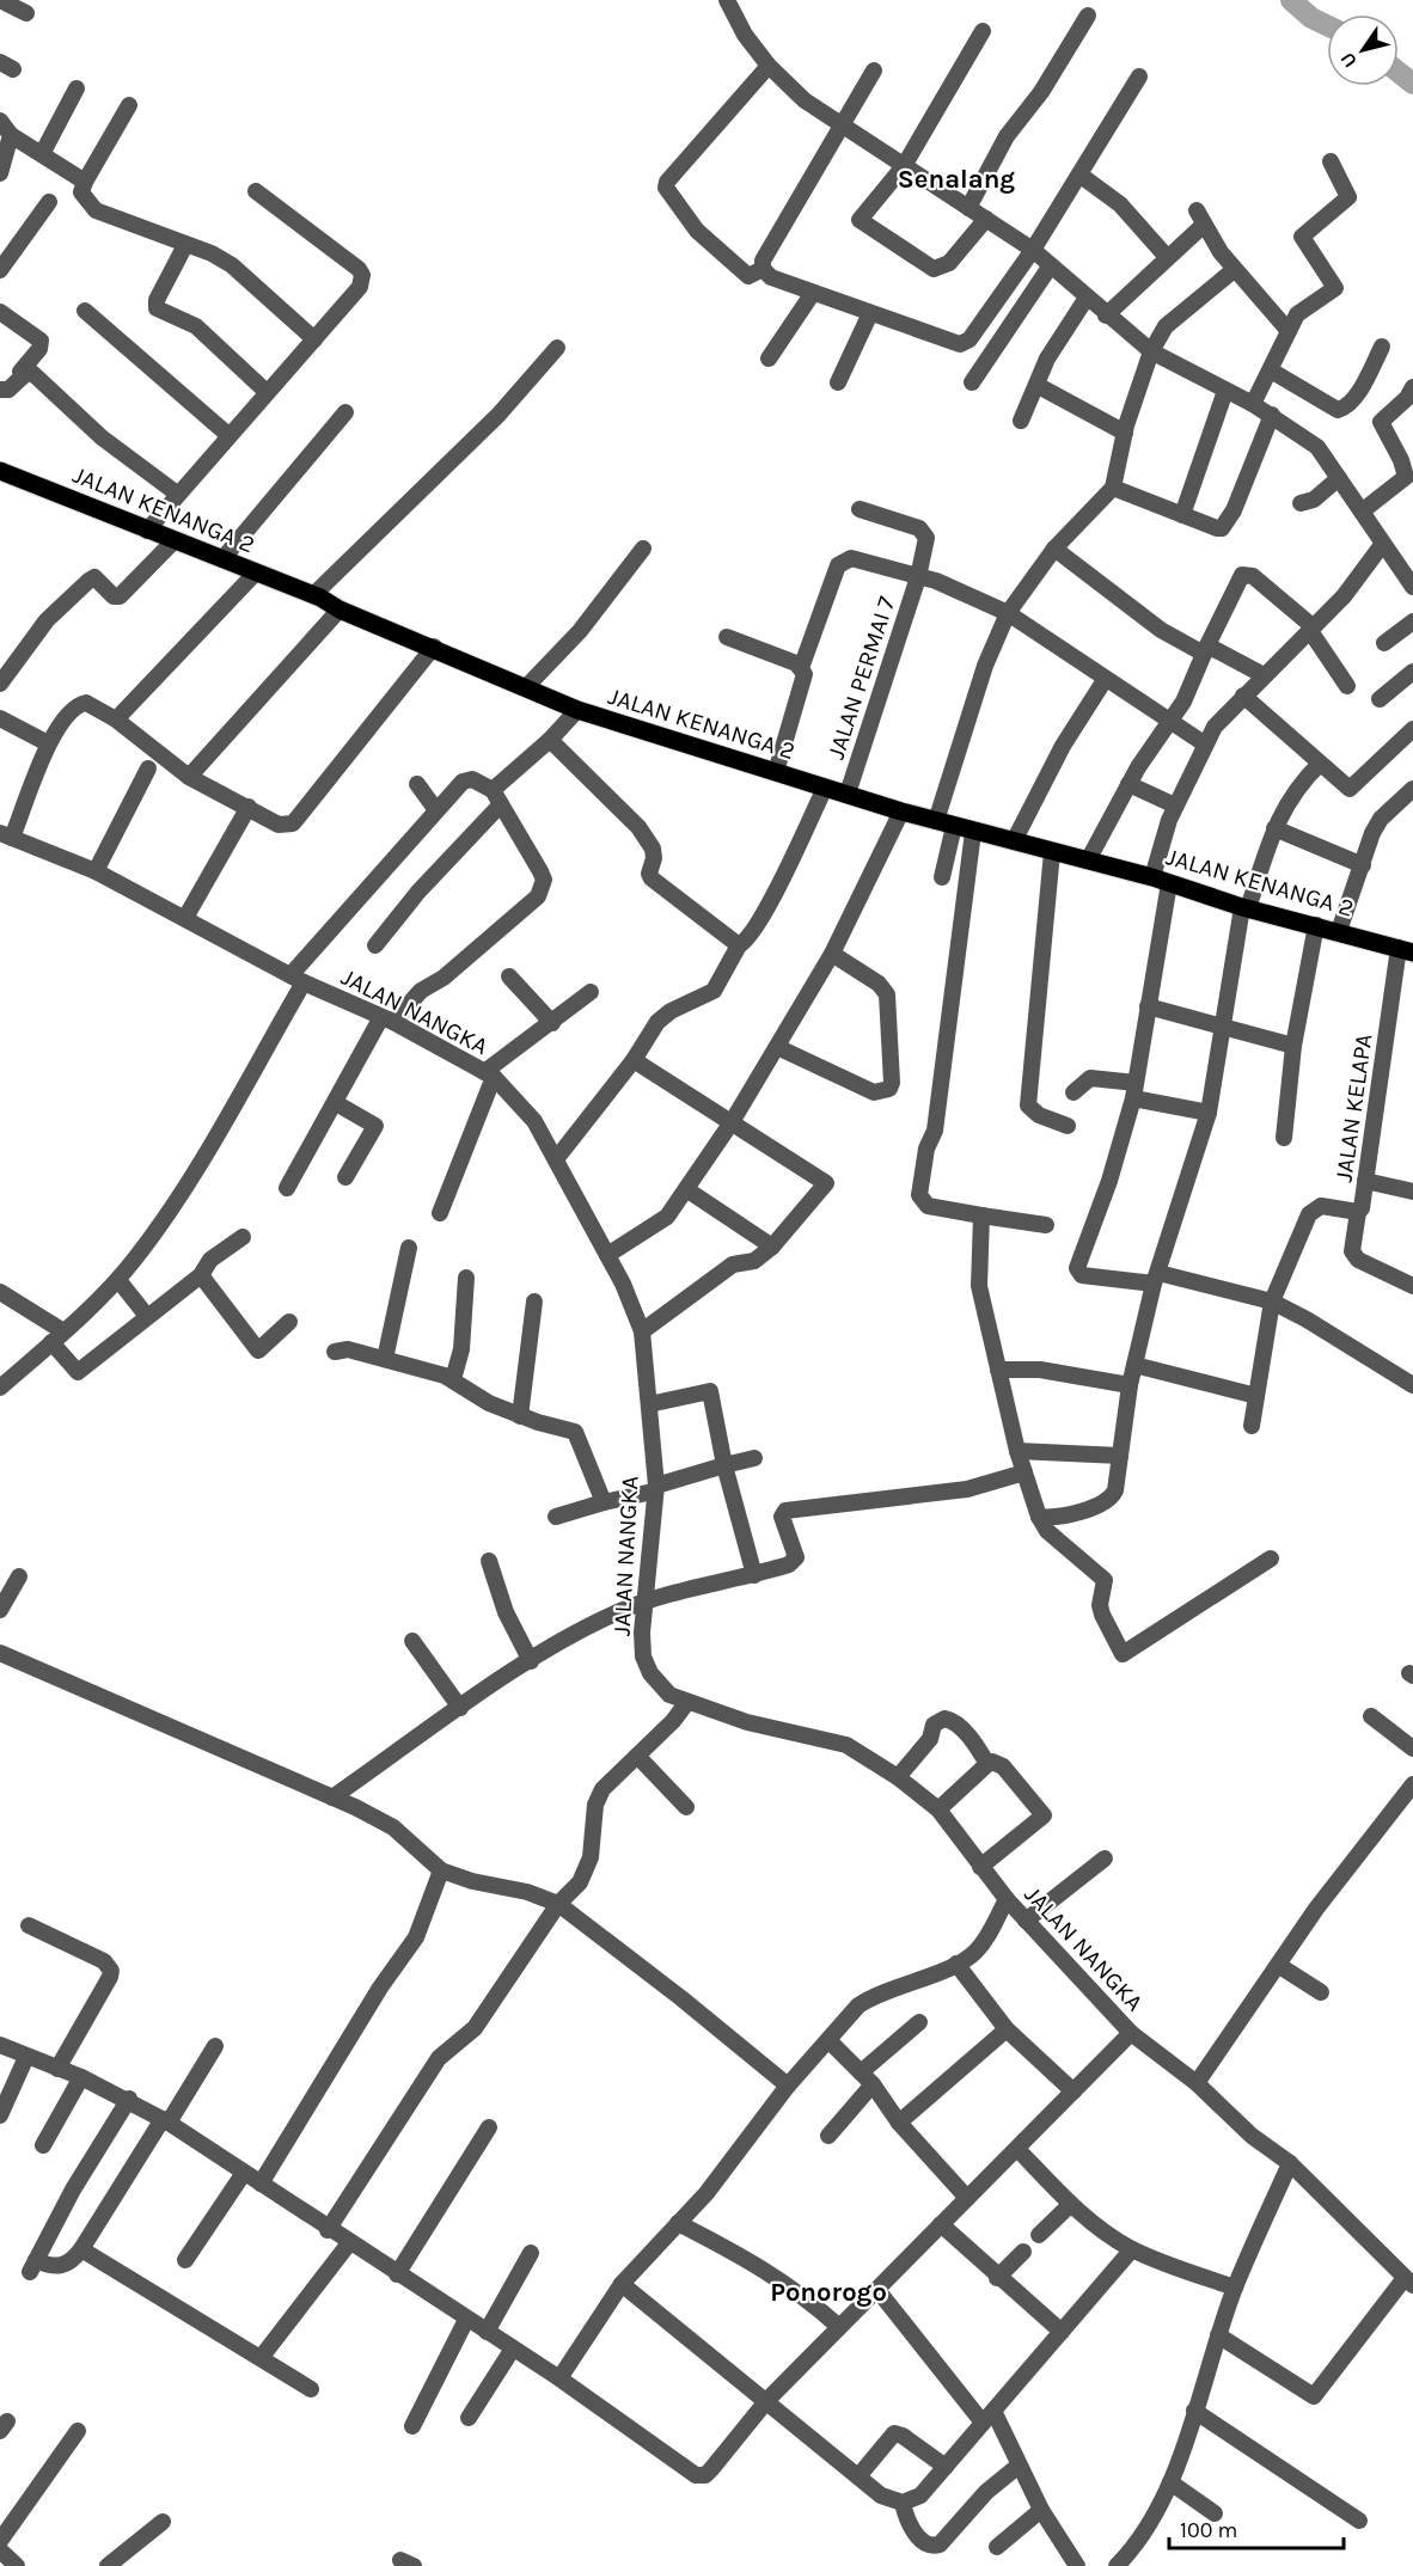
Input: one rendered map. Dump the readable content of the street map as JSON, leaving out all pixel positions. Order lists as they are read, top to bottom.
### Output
{
  "streets": {
    "main road": ["JALAN KENANGA 2"],
    "street": ["JALAN PERMAI 7", "JALAN NANGKA", "JALAN KELAPA"]
  },
  "crossings": [
    ["JALAN KENANGA 2", "JALAN PERMAI 7"],
    ["JALAN KENANGA 2", "JALAN KELAPA"]
  ],
  "districts": ["Senalang", "Ponorogo"],
  "scale_bar": "100 m",
  "north": "bottom left"
}
